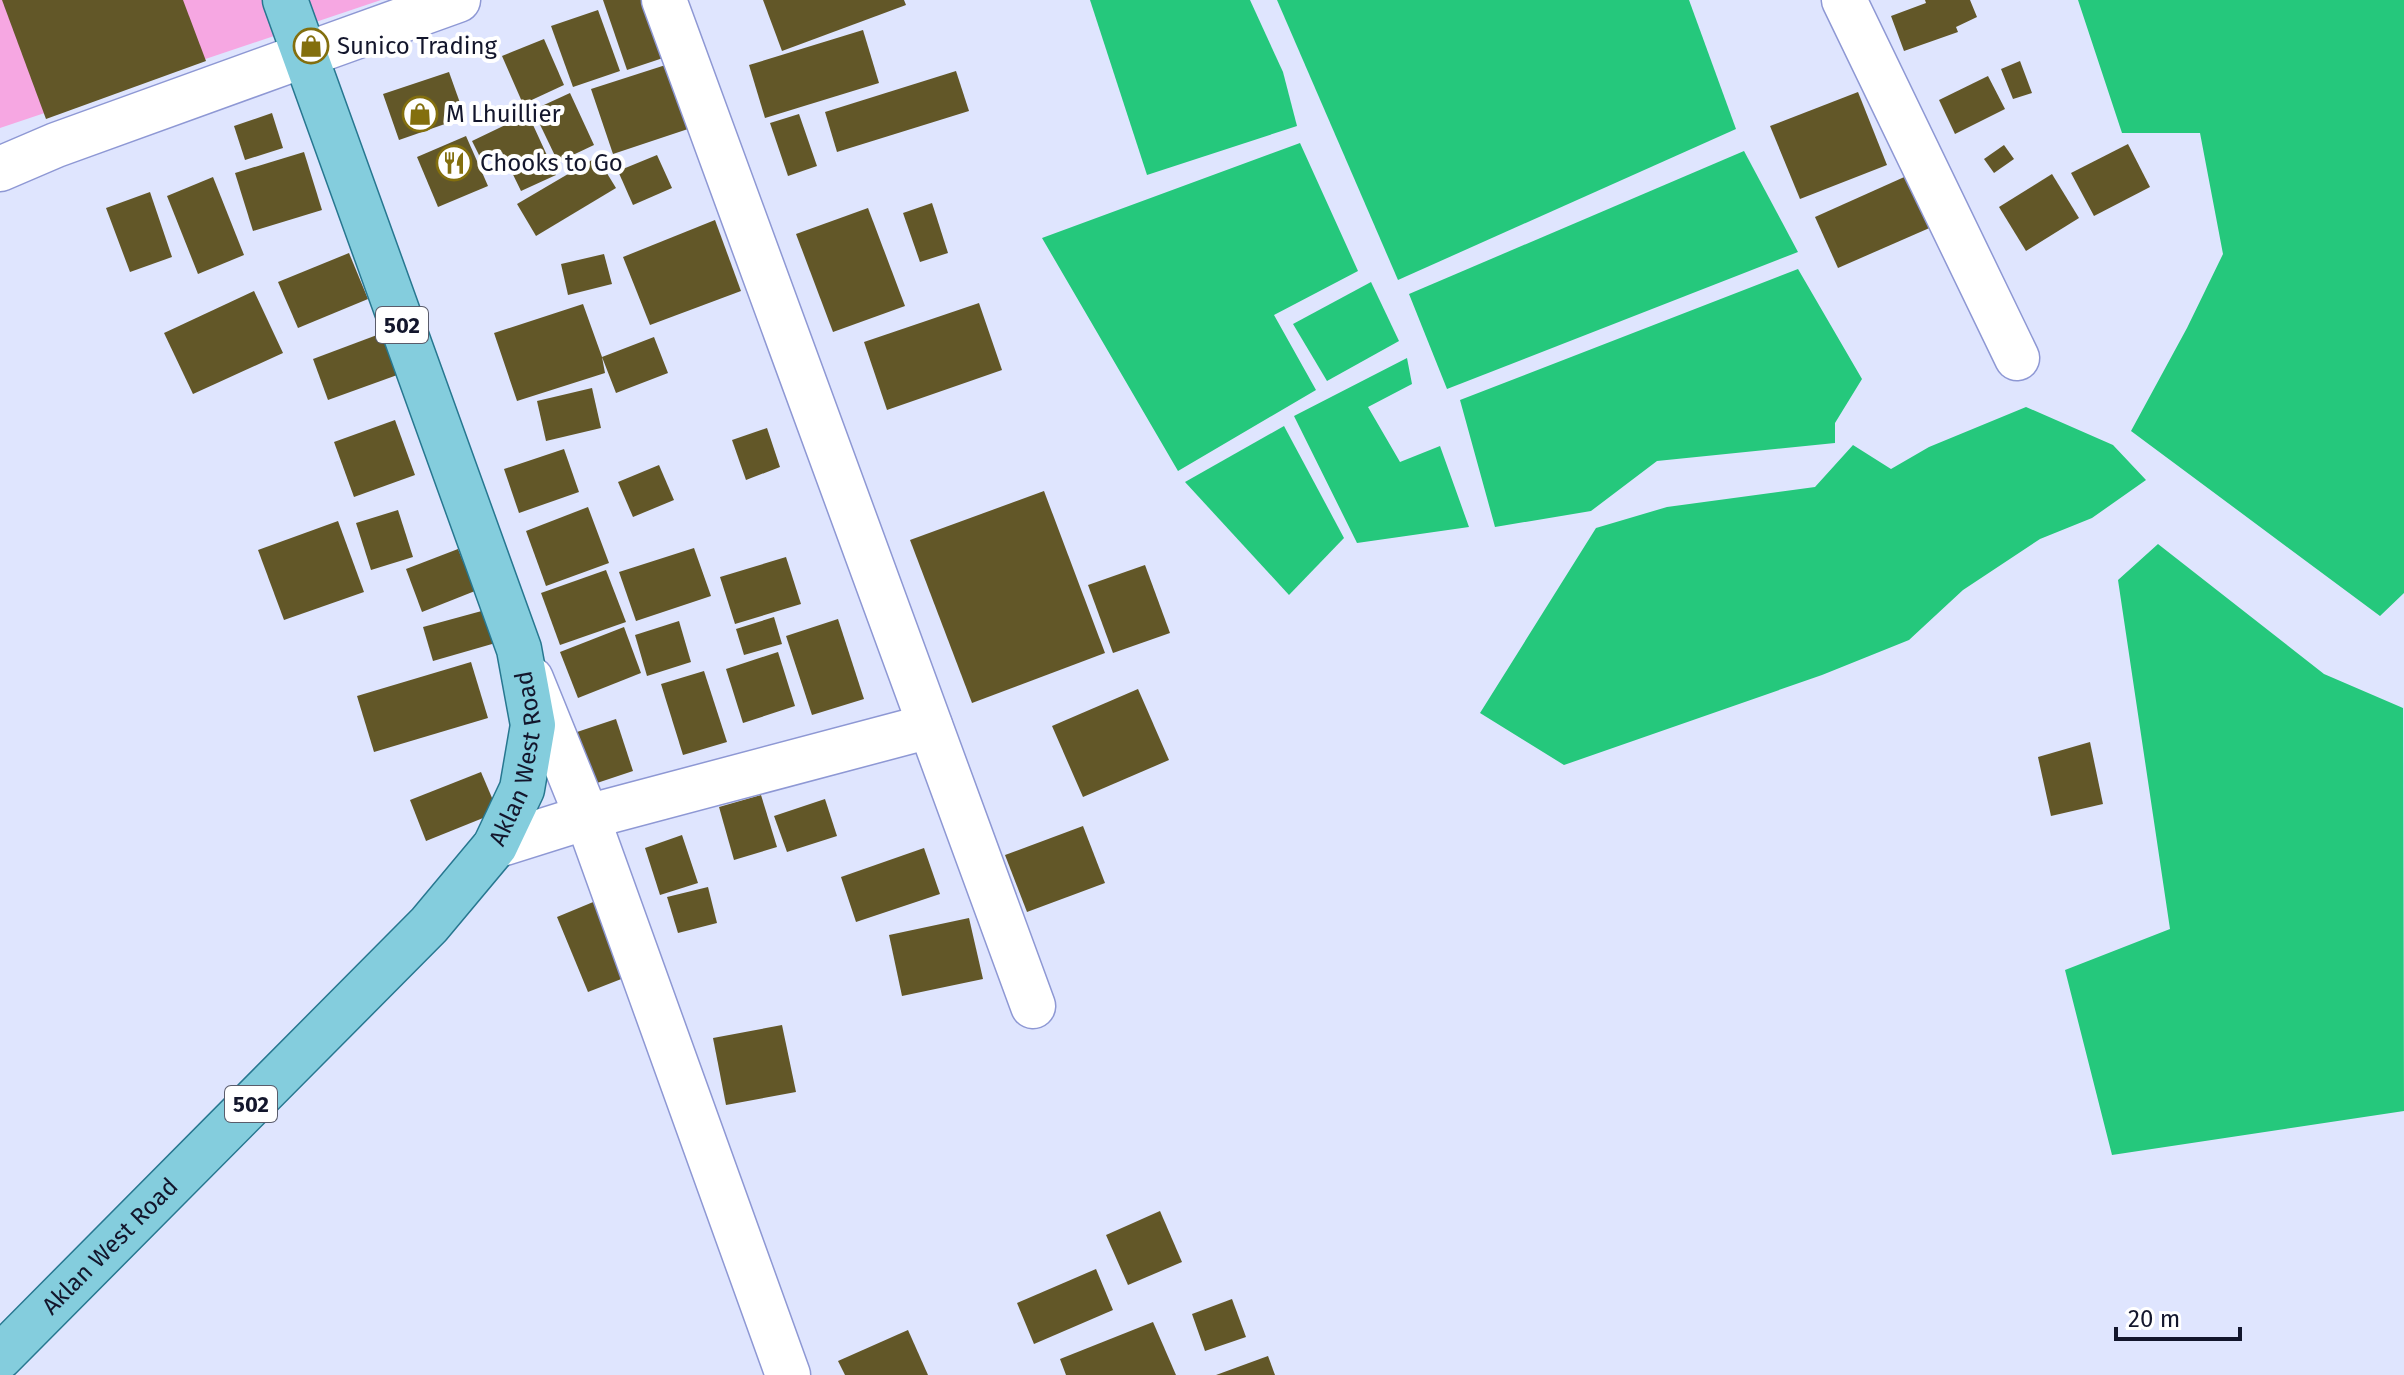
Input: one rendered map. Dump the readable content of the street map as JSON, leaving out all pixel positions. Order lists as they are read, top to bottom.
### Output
{
  "streets": {
    "main road": ["502", "Aklan West Road"]
  },
  "places": {
    "shop": ["Sunico Trading", "M Lhuillier"],
    "restaurant": ["Chooks to Go"]
  },
  "scale_bar": "20 m"
}
